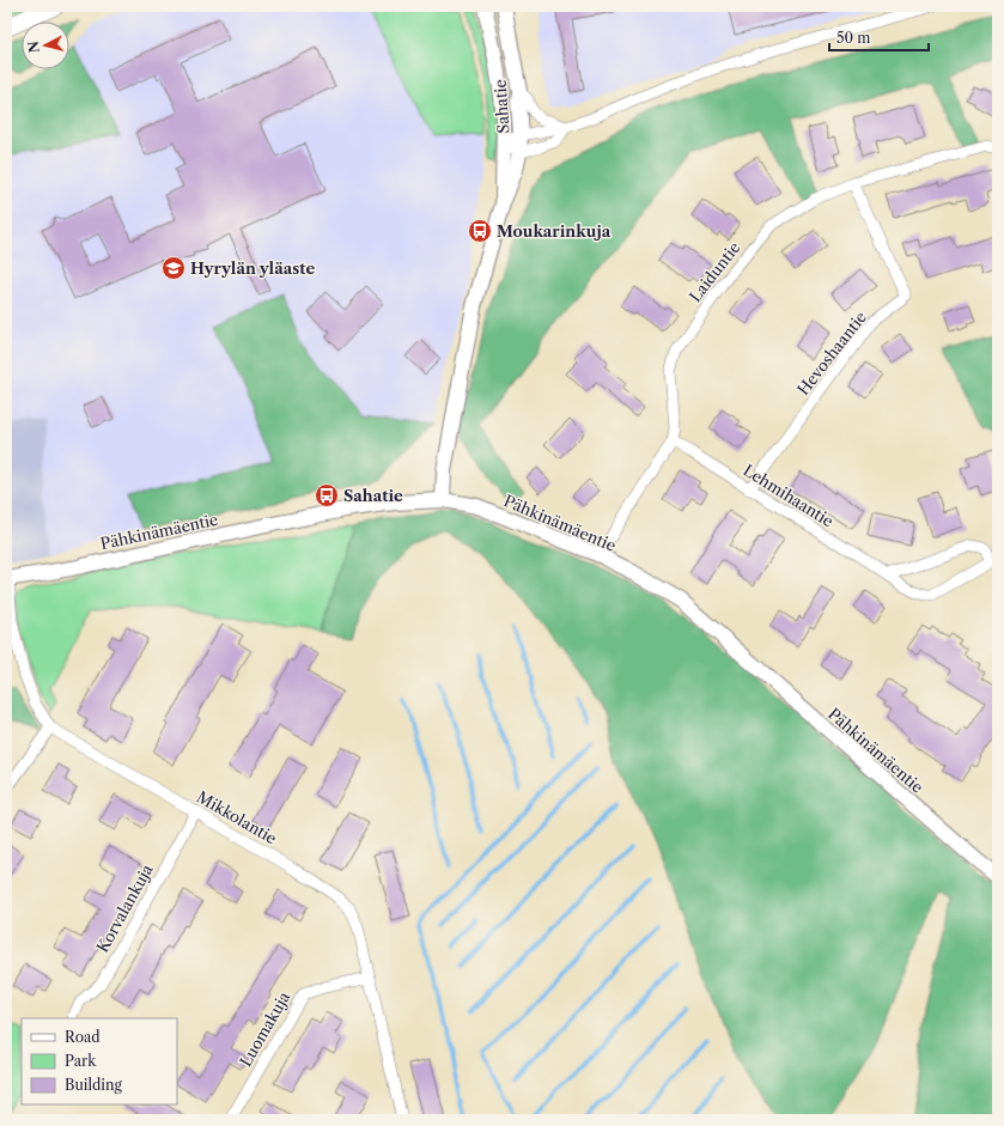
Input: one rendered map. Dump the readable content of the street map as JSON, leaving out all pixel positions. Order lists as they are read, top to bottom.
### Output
{
  "streets": {
    "street": [
      "Sahatie",
      "Laiduntie",
      "Hevoshaantie",
      "Lehmihaantie",
      "Pähkinämäentie",
      "Mikkolantie",
      "Korvalankuja",
      "Luomakuja"
    ]
  },
  "crossings": [
    ["Sahatie", "Pähkinämäentie"],
    ["Laiduntie", "Hevoshaantie"],
    ["Laiduntie", "Lehmihaantie"],
    ["Laiduntie", "Pähkinämäentie"],
    ["Hevoshaantie", "Lehmihaantie"],
    ["Pähkinämäentie", "Mikkolantie"],
    ["Mikkolantie", "Korvalankuja"],
    ["Mikkolantie", "Luomakuja"]
  ],
  "places": {
    "bus stop": ["Moukarinkuja", "Sahatie"],
    "school or university": ["Hyrylän yläaste"]
  },
  "legend": ["Road", "Park", "Building"],
  "scale_bar": "50 m",
  "north": "left"
}
